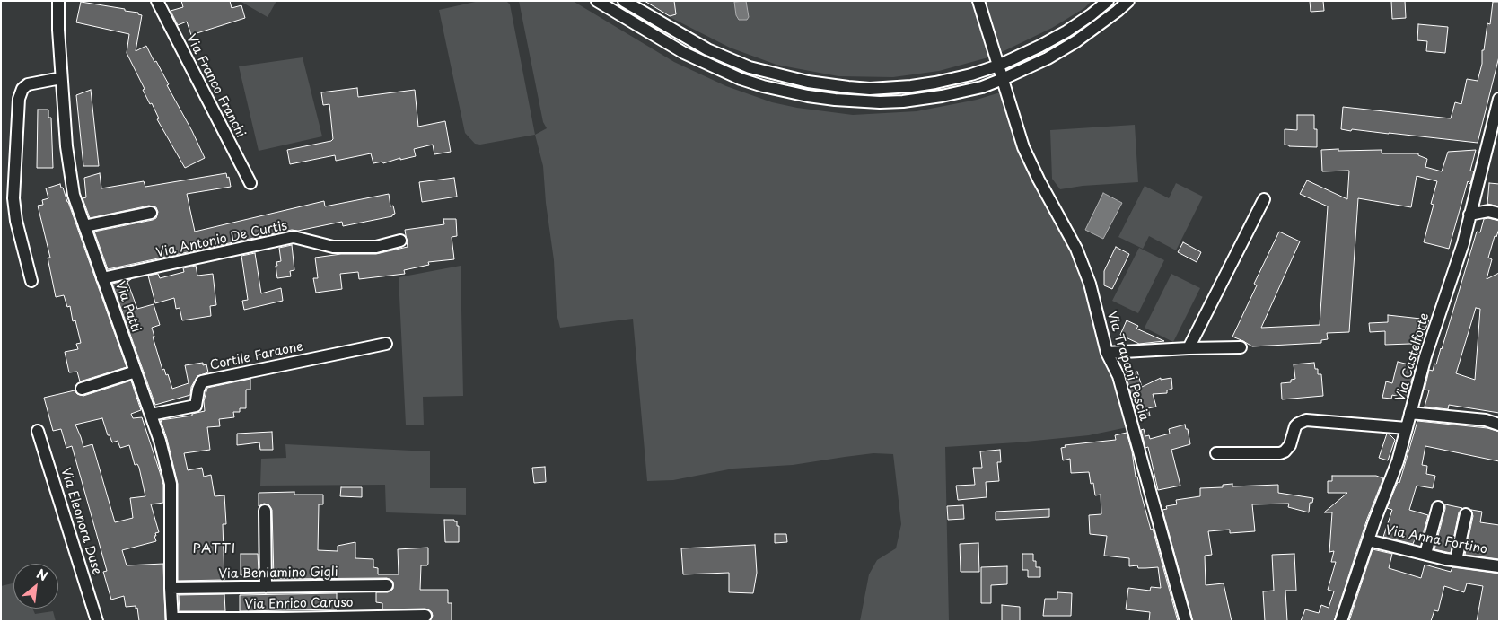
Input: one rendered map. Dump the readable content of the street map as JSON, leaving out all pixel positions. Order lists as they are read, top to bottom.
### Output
{
  "streets": {
    "street": [
      "Via Franco Franchi",
      "Via Antonio De Curtis",
      "Via Patti",
      "Cortile Faraone",
      "Via Castelforte",
      "Via Trapani Pescia",
      "Via Eleonora Duse",
      "Via Anna Fortino",
      "Via Beniamino Gigli",
      "Via Enrico Caruso"
    ]
  },
  "crossings": [
    ["Via Antonio De Curtis", "Via Patti"],
    ["Via Patti", "Cortile Faraone"],
    ["Via Patti", "Via Beniamino Gigli"],
    ["Via Patti", "Via Enrico Caruso"],
    ["Via Castelforte", "Via Anna Fortino"]
  ],
  "districts": ["PATTI"],
  "north": "top right"
}
